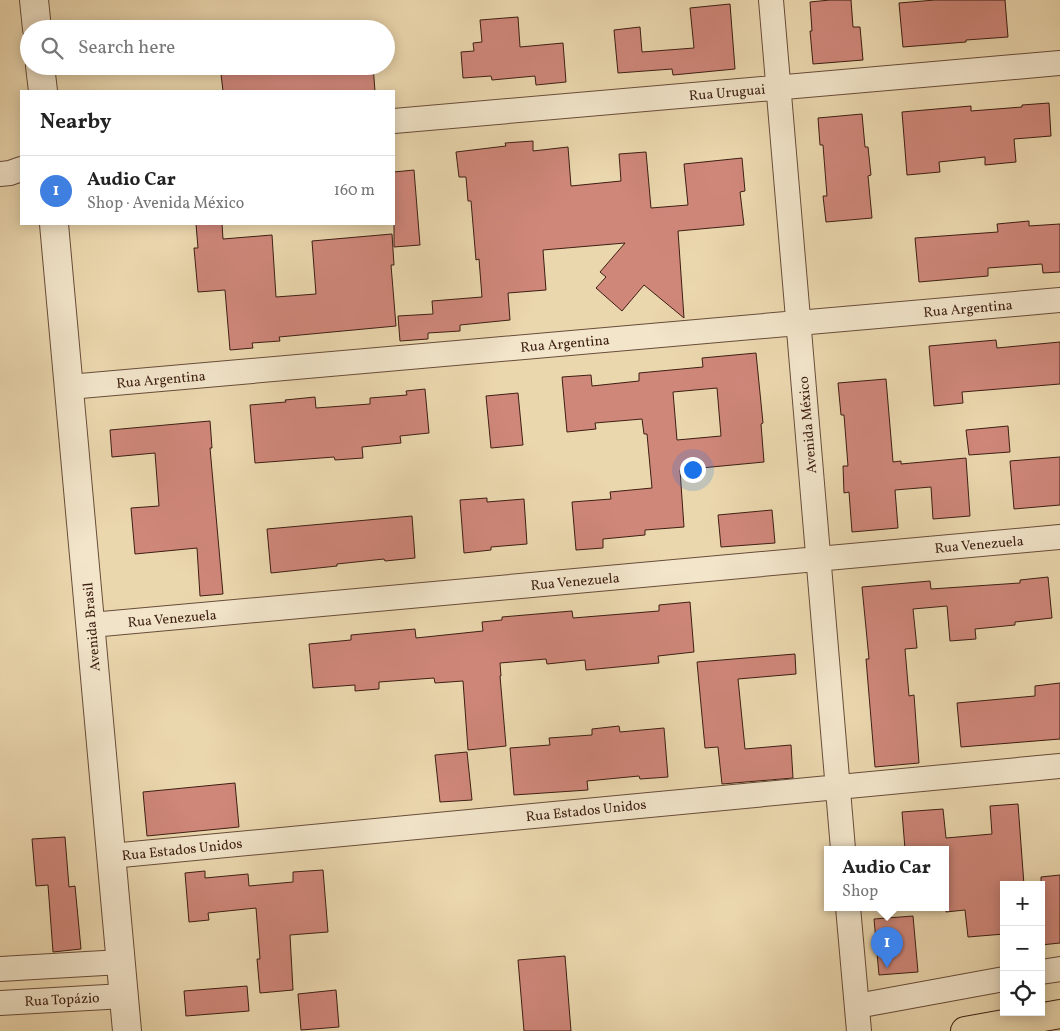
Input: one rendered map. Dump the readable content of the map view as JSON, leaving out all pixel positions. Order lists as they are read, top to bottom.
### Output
{
  "streets": {
    "street": [
      "Rua Uruguai",
      "Rua Argentina",
      "Avenida México",
      "Rua Venezuela",
      "Avenida Brasil",
      "Rua Estados Unidos",
      "Rua Topázio"
    ]
  },
  "crossings": [
    ["Rua Uruguai", "Avenida México"],
    ["Rua Argentina", "Avenida México"],
    ["Rua Argentina", "Avenida Brasil"],
    ["Avenida México", "Rua Venezuela"],
    ["Avenida México", "Rua Estados Unidos"],
    ["Rua Venezuela", "Avenida Brasil"],
    ["Avenida Brasil", "Rua Estados Unidos"],
    ["Avenida Brasil", "Rua Topázio"]
  ],
  "page": {
    "search": "Search here",
    "heading": "Nearby",
    "list": [
      {
        "mark": "1",
        "name": "Audio Car",
        "note": "Shop · Avenida México",
        "value": "160 m"
      }
    ],
    "popup": ["Audio Car", "Shop"],
    "map_buttons": ["+", "−"],
    "pins": "1"
  }
}
